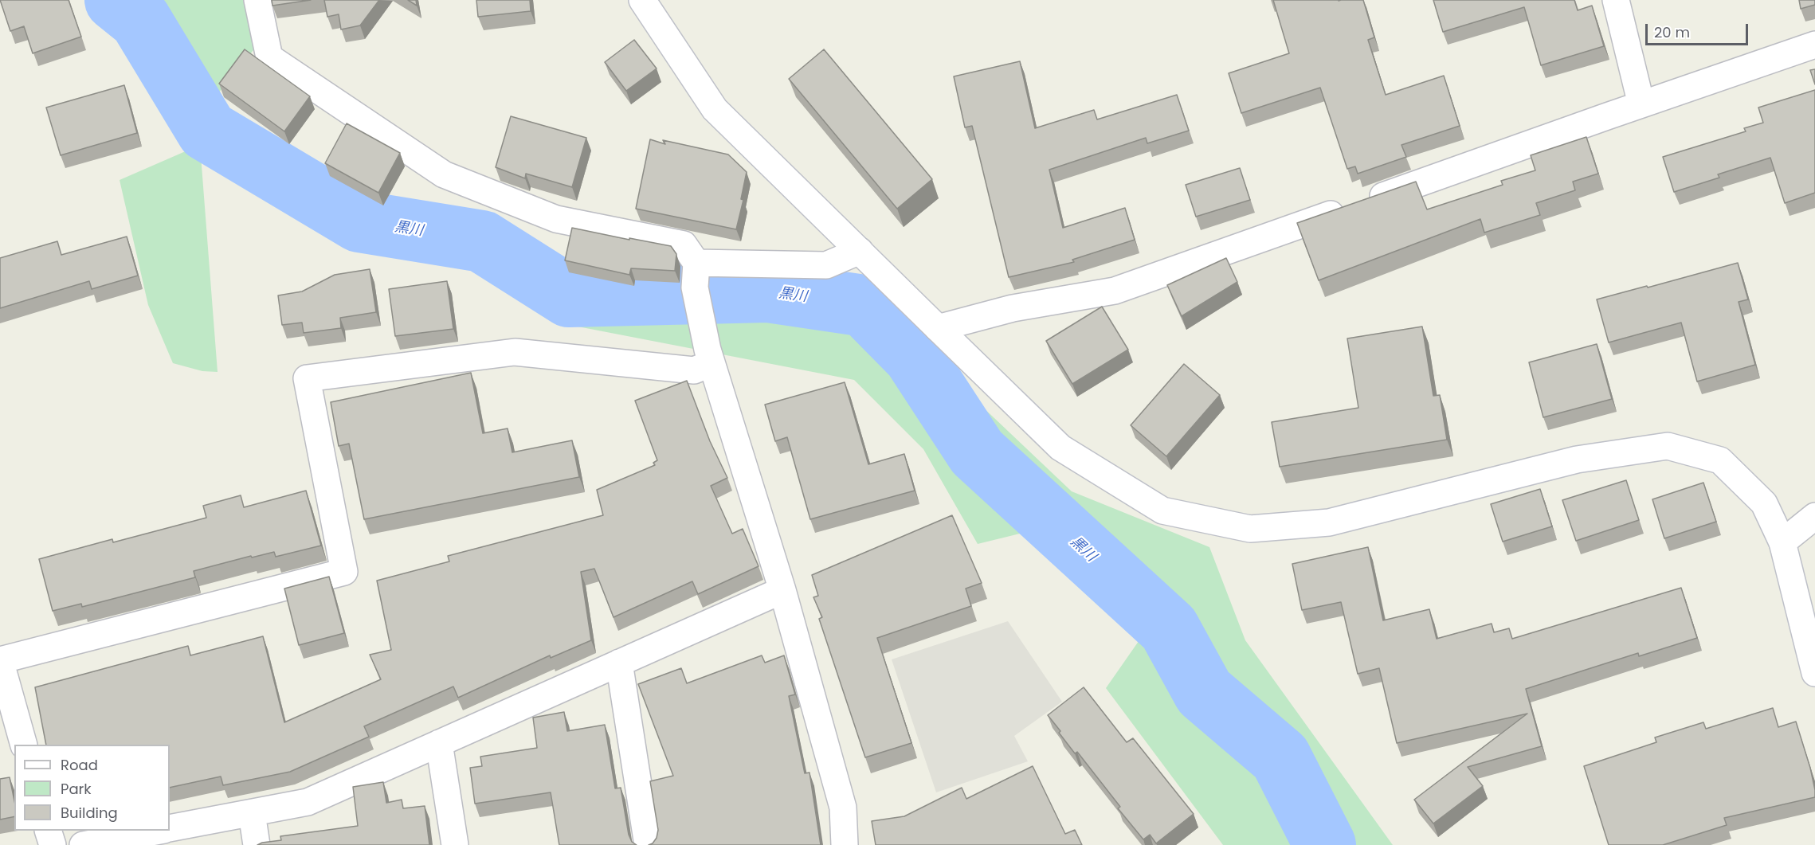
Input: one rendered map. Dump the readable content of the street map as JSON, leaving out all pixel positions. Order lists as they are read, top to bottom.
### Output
{
  "water": ["黒川"],
  "legend": ["Road", "Park", "Building"],
  "scale_bar": "20 m"
}
